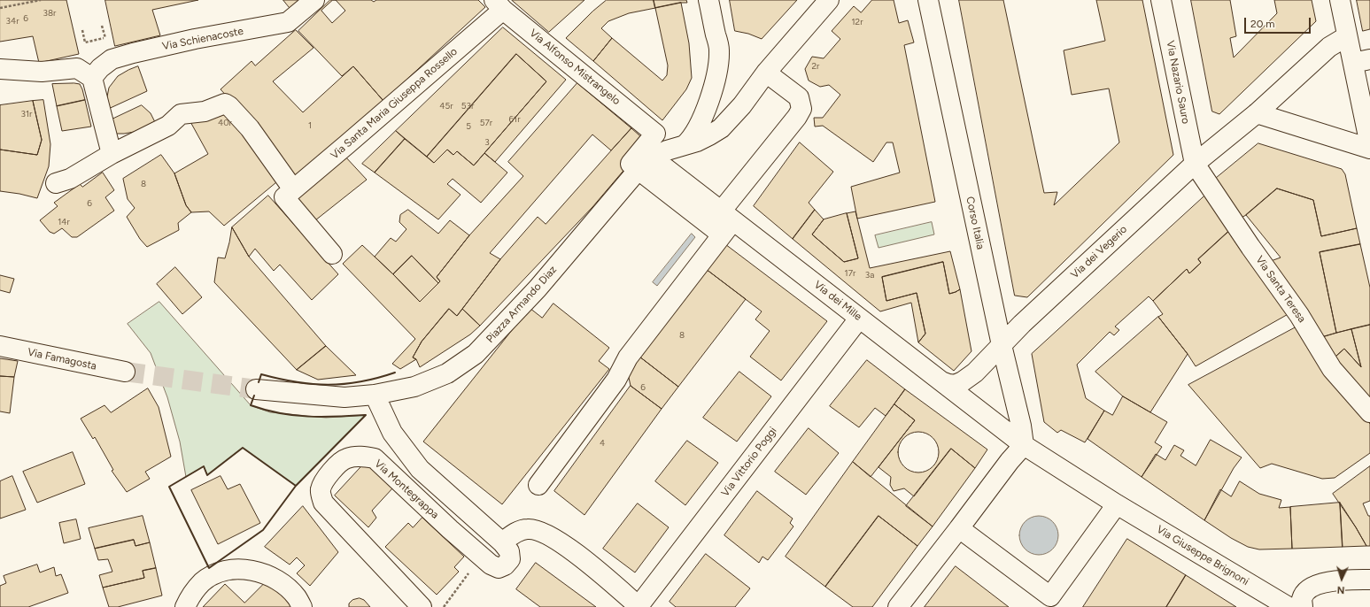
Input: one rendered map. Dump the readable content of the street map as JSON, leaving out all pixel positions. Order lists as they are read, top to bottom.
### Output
{
  "streets": {
    "street": [
      "Via Schienacoste",
      "Via Alfonso Mistrangelo",
      "Via Nazario Sauro",
      "Via Santa Maria Giuseppa Rossello",
      "Corso Italia",
      "Via dei Vegerio",
      "Via Santa Teresa",
      "Via dei Mille",
      "Piazza Armando Diaz",
      "Via Famagosta",
      "Via Vittorio Poggi",
      "Via Montegrappa",
      "Via Giuseppe Brignoni"
    ]
  },
  "crossings": [
    ["Via Alfonso Mistrangelo", "Via Santa Maria Giuseppa Rossello"],
    ["Via Alfonso Mistrangelo", "Via dei Mille"],
    ["Via Alfonso Mistrangelo", "Piazza Armando Diaz"],
    ["Via Nazario Sauro", "Via dei Vegerio"],
    ["Via Nazario Sauro", "Via Santa Teresa"],
    ["Corso Italia", "Via dei Vegerio"],
    ["Corso Italia", "Via dei Mille"],
    ["Corso Italia", "Via Giuseppe Brignoni"],
    ["Via dei Vegerio", "Via Santa Teresa"],
    ["Via dei Vegerio", "Via dei Mille"],
    ["Via dei Mille", "Piazza Armando Diaz"],
    ["Via dei Mille", "Via Vittorio Poggi"],
    ["Via dei Mille", "Via Giuseppe Brignoni"]
  ],
  "house_numbers": [
    "38r",
    "6",
    "34r",
    "12r",
    "2r",
    "45r",
    "53r",
    "31r",
    "61r",
    "40r",
    "57r",
    "1",
    "5",
    "3",
    "8",
    "6",
    "14r",
    "17r",
    "3a",
    "8",
    "6",
    "4"
  ],
  "scale_bar": "20 m",
  "north": "bottom"
}
